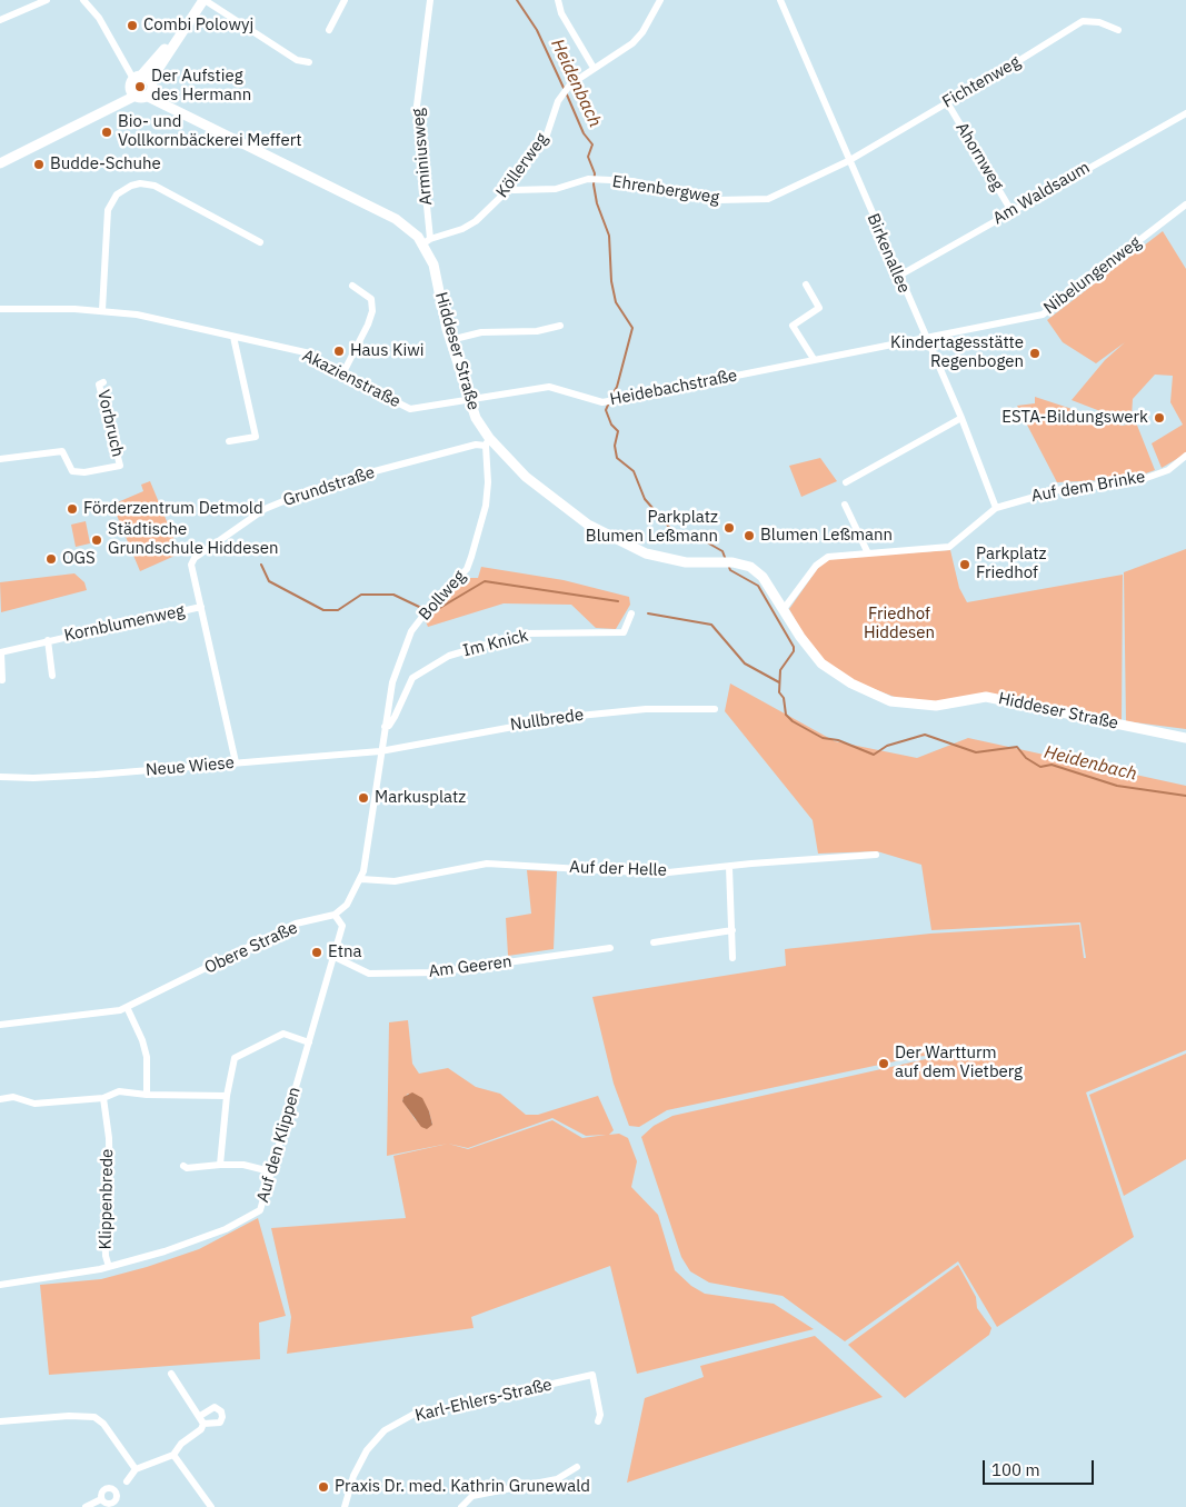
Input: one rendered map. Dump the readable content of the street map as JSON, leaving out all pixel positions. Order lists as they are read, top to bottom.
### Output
{
  "streets": {
    "main road": ["Hiddeser Straße"],
    "street": [
      "Fichtenweg",
      "Arminiusweg",
      "Ahornweg",
      "Köllerweg",
      "Ehrenbergweg",
      "Am Waldsaum",
      "Birkenallee",
      "Nibelungenweg",
      "Akazienstraße",
      "Heidebachstraße",
      "Vorbruch",
      "Grundstraße",
      "Auf dem Brinke",
      "Bollweg",
      "Kornblumenweg",
      "Im Knick",
      "Nullbrede",
      "Neue Wiese",
      "Auf der Helle",
      "Obere Straße",
      "Am Geeren",
      "Auf den Klippen",
      "Klippenbrede",
      "Karl-Ehlers-Straße"
    ]
  },
  "crossings": [
    ["Fichtenweg", "Ahornweg"],
    ["Fichtenweg", "Ehrenbergweg"],
    ["Fichtenweg", "Birkenallee"],
    ["Arminiusweg", "Köllerweg"],
    ["Arminiusweg", "Hiddeser Straße"],
    ["Ahornweg", "Am Waldsaum"],
    ["Köllerweg", "Ehrenbergweg"],
    ["Köllerweg", "Hiddeser Straße"],
    ["Ehrenbergweg", "Birkenallee"],
    ["Am Waldsaum", "Birkenallee"],
    ["Birkenallee", "Nibelungenweg"],
    ["Birkenallee", "Heidebachstraße"],
    ["Birkenallee", "Auf dem Brinke"],
    ["Nibelungenweg", "Heidebachstraße"],
    ["Hiddeser Straße", "Akazienstraße"],
    ["Hiddeser Straße", "Heidebachstraße"],
    ["Hiddeser Straße", "Grundstraße"],
    ["Hiddeser Straße", "Auf dem Brinke"],
    ["Hiddeser Straße", "Bollweg"],
    ["Akazienstraße", "Heidebachstraße"],
    ["Grundstraße", "Bollweg"],
    ["Grundstraße", "Kornblumenweg"],
    ["Grundstraße", "Neue Wiese"],
    ["Bollweg", "Im Knick"],
    ["Bollweg", "Nullbrede"],
    ["Bollweg", "Neue Wiese"],
    ["Nullbrede", "Neue Wiese"],
    ["Obere Straße", "Auf den Klippen"],
    ["Am Geeren", "Auf den Klippen"],
    ["Auf den Klippen", "Klippenbrede"]
  ],
  "water": ["Heidenbach"],
  "parks": ["Friedhof Hiddesen"],
  "places": [
    "Combi Polowyj",
    "Der Aufstieg des Hermann",
    "Bio- und Vollkornbäckerei Meffert",
    "Budde-Schuhe",
    "Haus Kiwi",
    "Kindertagesstätte Regenbogen",
    "ESTA-Bildungswerk",
    "Förderzentrum Detmold",
    "Parkplatz Blumen Leßmann",
    "Blumen Leßmann",
    "Städtische Grundschule Hiddesen",
    "OGS",
    "Parkplatz Friedhof",
    "Markusplatz",
    "Etna",
    "Der Wartturm auf dem Vietberg",
    "Praxis Dr. med. Kathrin Grunewald"
  ],
  "scale_bar": "100 m"
}
